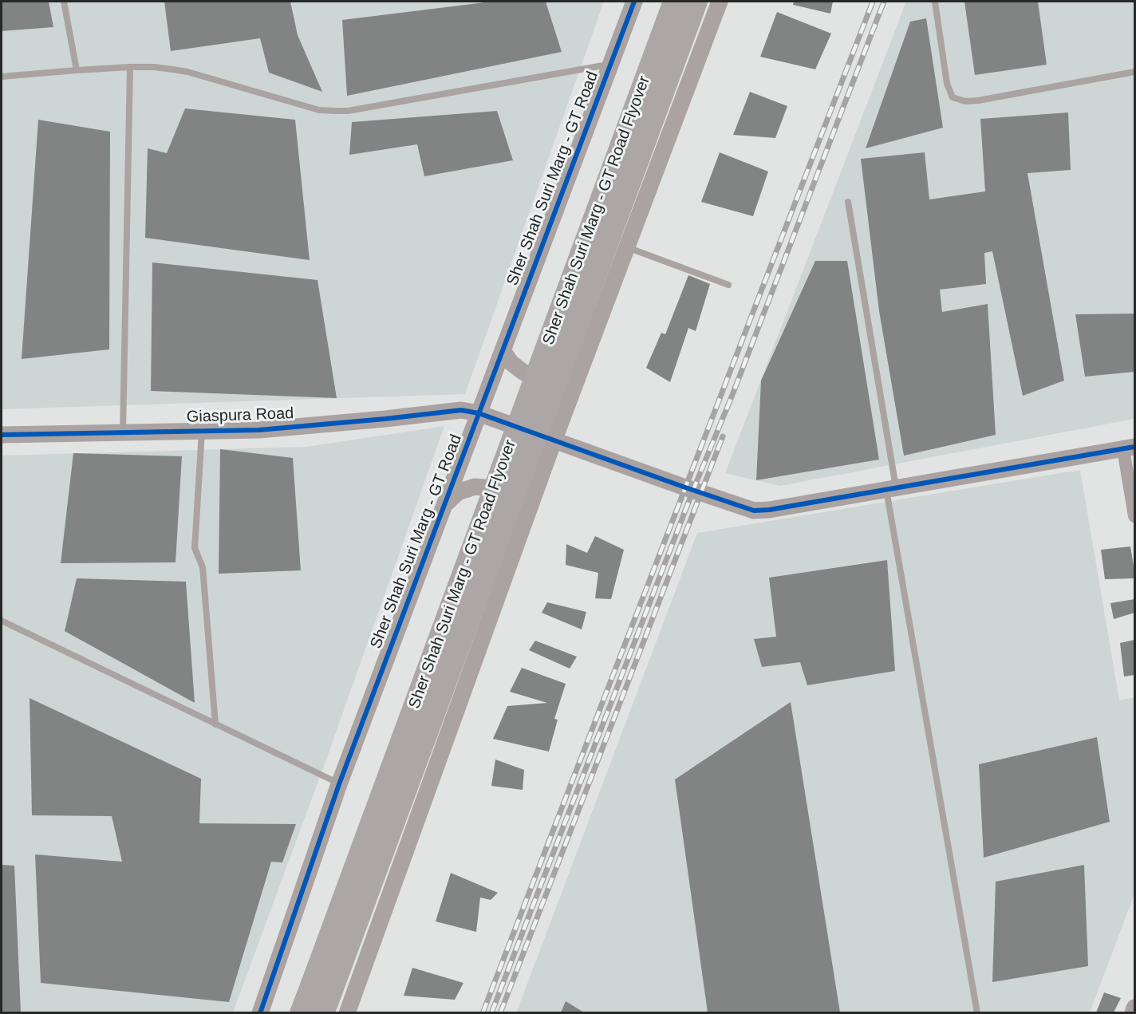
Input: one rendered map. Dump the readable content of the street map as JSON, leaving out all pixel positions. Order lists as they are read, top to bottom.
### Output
{
  "streets": {
    "highway": ["Sher Shah Suri Marg - GT Road Flyover"],
    "street": ["Sher Shah Suri Marg - GT Road", "Giaspura Road"]
  },
  "crossings": [
    ["Sher Shah Suri Marg - GT Road", "Giaspura Road"]
  ]
}
